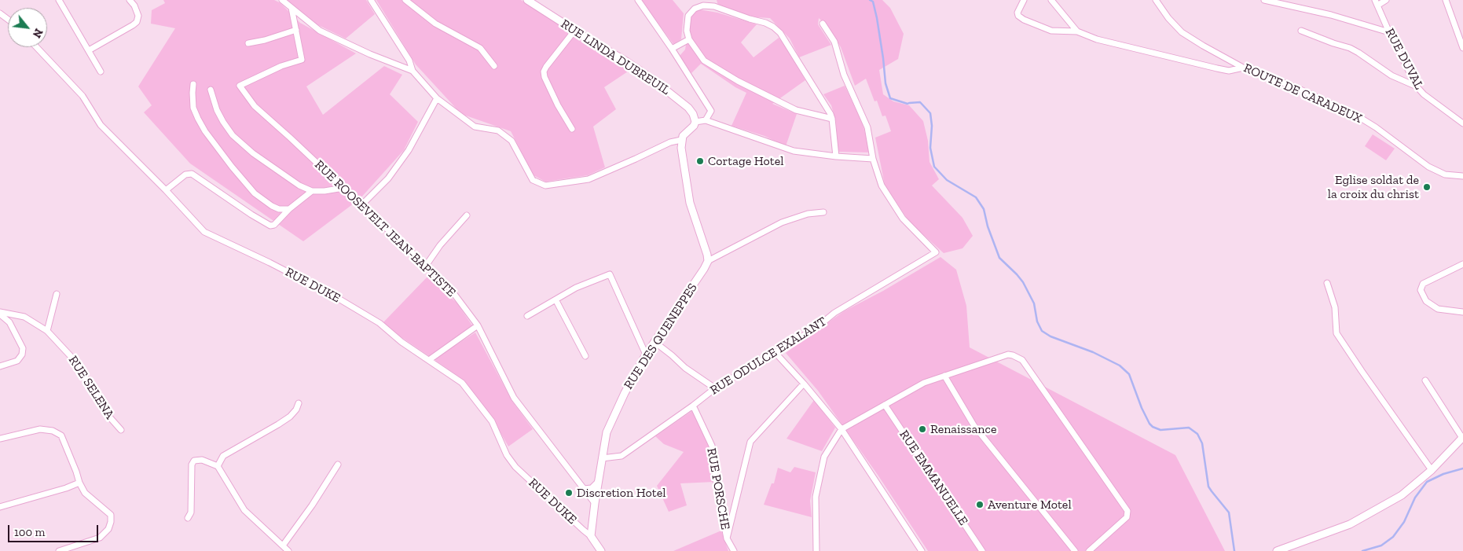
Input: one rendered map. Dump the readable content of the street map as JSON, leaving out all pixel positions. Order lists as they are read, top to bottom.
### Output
{
  "streets": {
    "street": [
      "RUE LINDA DUBREUIL",
      "RUE DUVAL",
      "ROUTE DE CARADEUX",
      "RUE ROOSEVELT JEAN-BAPTISTE",
      "RUE DUKE",
      "RUE DES QUENEPPES",
      "RUE ODULCE EXALANT",
      "RUE SELENA",
      "RUE EMMANUELLE",
      "RUE PORSCHE"
    ]
  },
  "crossings": [
    ["RUE ROOSEVELT JEAN-BAPTISTE", "RUE DES QUENEPPES"],
    ["RUE DUKE", "RUE DES QUENEPPES"],
    ["RUE DES QUENEPPES", "RUE ODULCE EXALANT"],
    ["RUE ODULCE EXALANT", "RUE PORSCHE"]
  ],
  "places": [
    "Cortage Hotel",
    "Eglise soldat de la croix du christ",
    "Renaissance",
    "Discretion Hotel",
    "Aventure Motel"
  ],
  "scale_bar": "100 m",
  "north": "bottom right"
}
